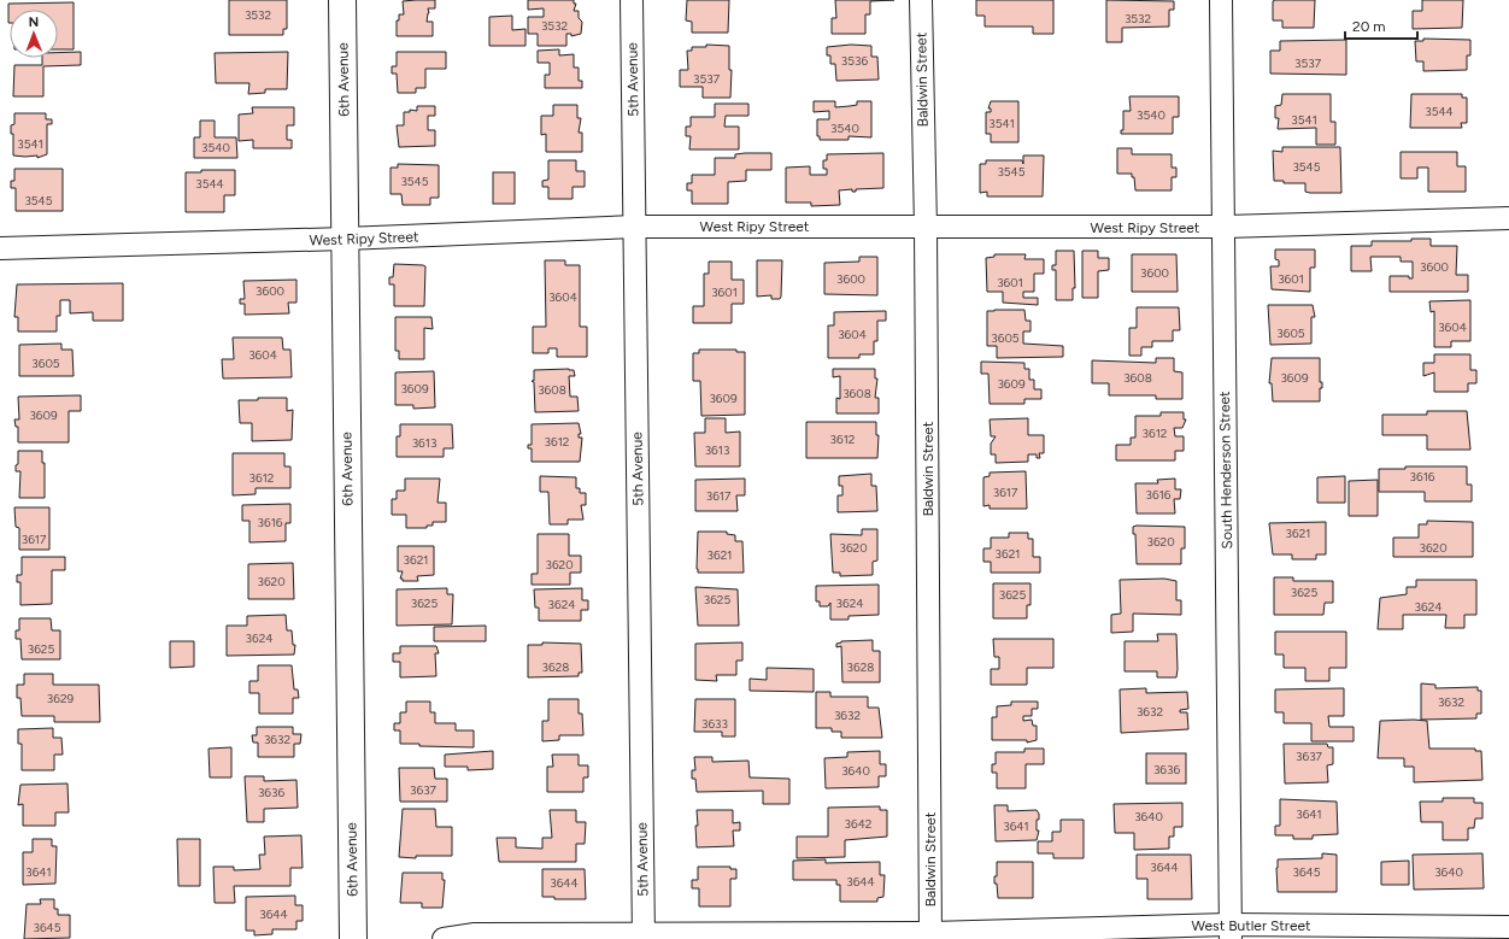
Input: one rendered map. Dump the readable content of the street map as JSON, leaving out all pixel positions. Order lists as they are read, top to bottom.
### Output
{
  "streets": {
    "street": [
      "6th Avenue",
      "5th Avenue",
      "Baldwin Street",
      "West Ripy Street",
      "South Henderson Street",
      "West Butler Street"
    ]
  },
  "crossings": [
    ["6th Avenue", "West Ripy Street"],
    ["5th Avenue", "West Ripy Street"],
    ["5th Avenue", "West Butler Street"],
    ["Baldwin Street", "West Ripy Street"],
    ["Baldwin Street", "West Butler Street"],
    ["West Ripy Street", "South Henderson Street"],
    ["South Henderson Street", "West Butler Street"]
  ],
  "house_numbers": [
    "3532",
    "3532",
    "3532",
    "3536",
    "3537",
    "3537",
    "3544",
    "3540",
    "3541",
    "3541",
    "3540",
    "3541",
    "3540",
    "3545",
    "3545",
    "3545",
    "3544",
    "3545",
    "3600",
    "3600",
    "3600",
    "3601",
    "3601",
    "3600",
    "3601",
    "3604",
    "3604",
    "3605",
    "3604",
    "3605",
    "3604",
    "3605",
    "3608",
    "3609",
    "3609",
    "3609",
    "3608",
    "3608",
    "3609",
    "3609",
    "3612",
    "3612",
    "3612",
    "3613",
    "3613",
    "3616",
    "3612",
    "3617",
    "3616",
    "3617",
    "3616",
    "3621",
    "3617",
    "3620",
    "3620",
    "3620",
    "3621",
    "3621",
    "3621",
    "3620",
    "3620",
    "3625",
    "3625",
    "3625",
    "3625",
    "3624",
    "3624",
    "3624",
    "3624",
    "3625",
    "3628",
    "3628",
    "3629",
    "3632",
    "3632",
    "3632",
    "3633",
    "3632",
    "3637",
    "3636",
    "3640",
    "3637",
    "3636",
    "3641",
    "3640",
    "3642",
    "3641",
    "3644",
    "3641",
    "3645",
    "3640",
    "3644",
    "3644",
    "3644",
    "3645"
  ],
  "scale_bar": "20 m",
  "north": "top"
}
